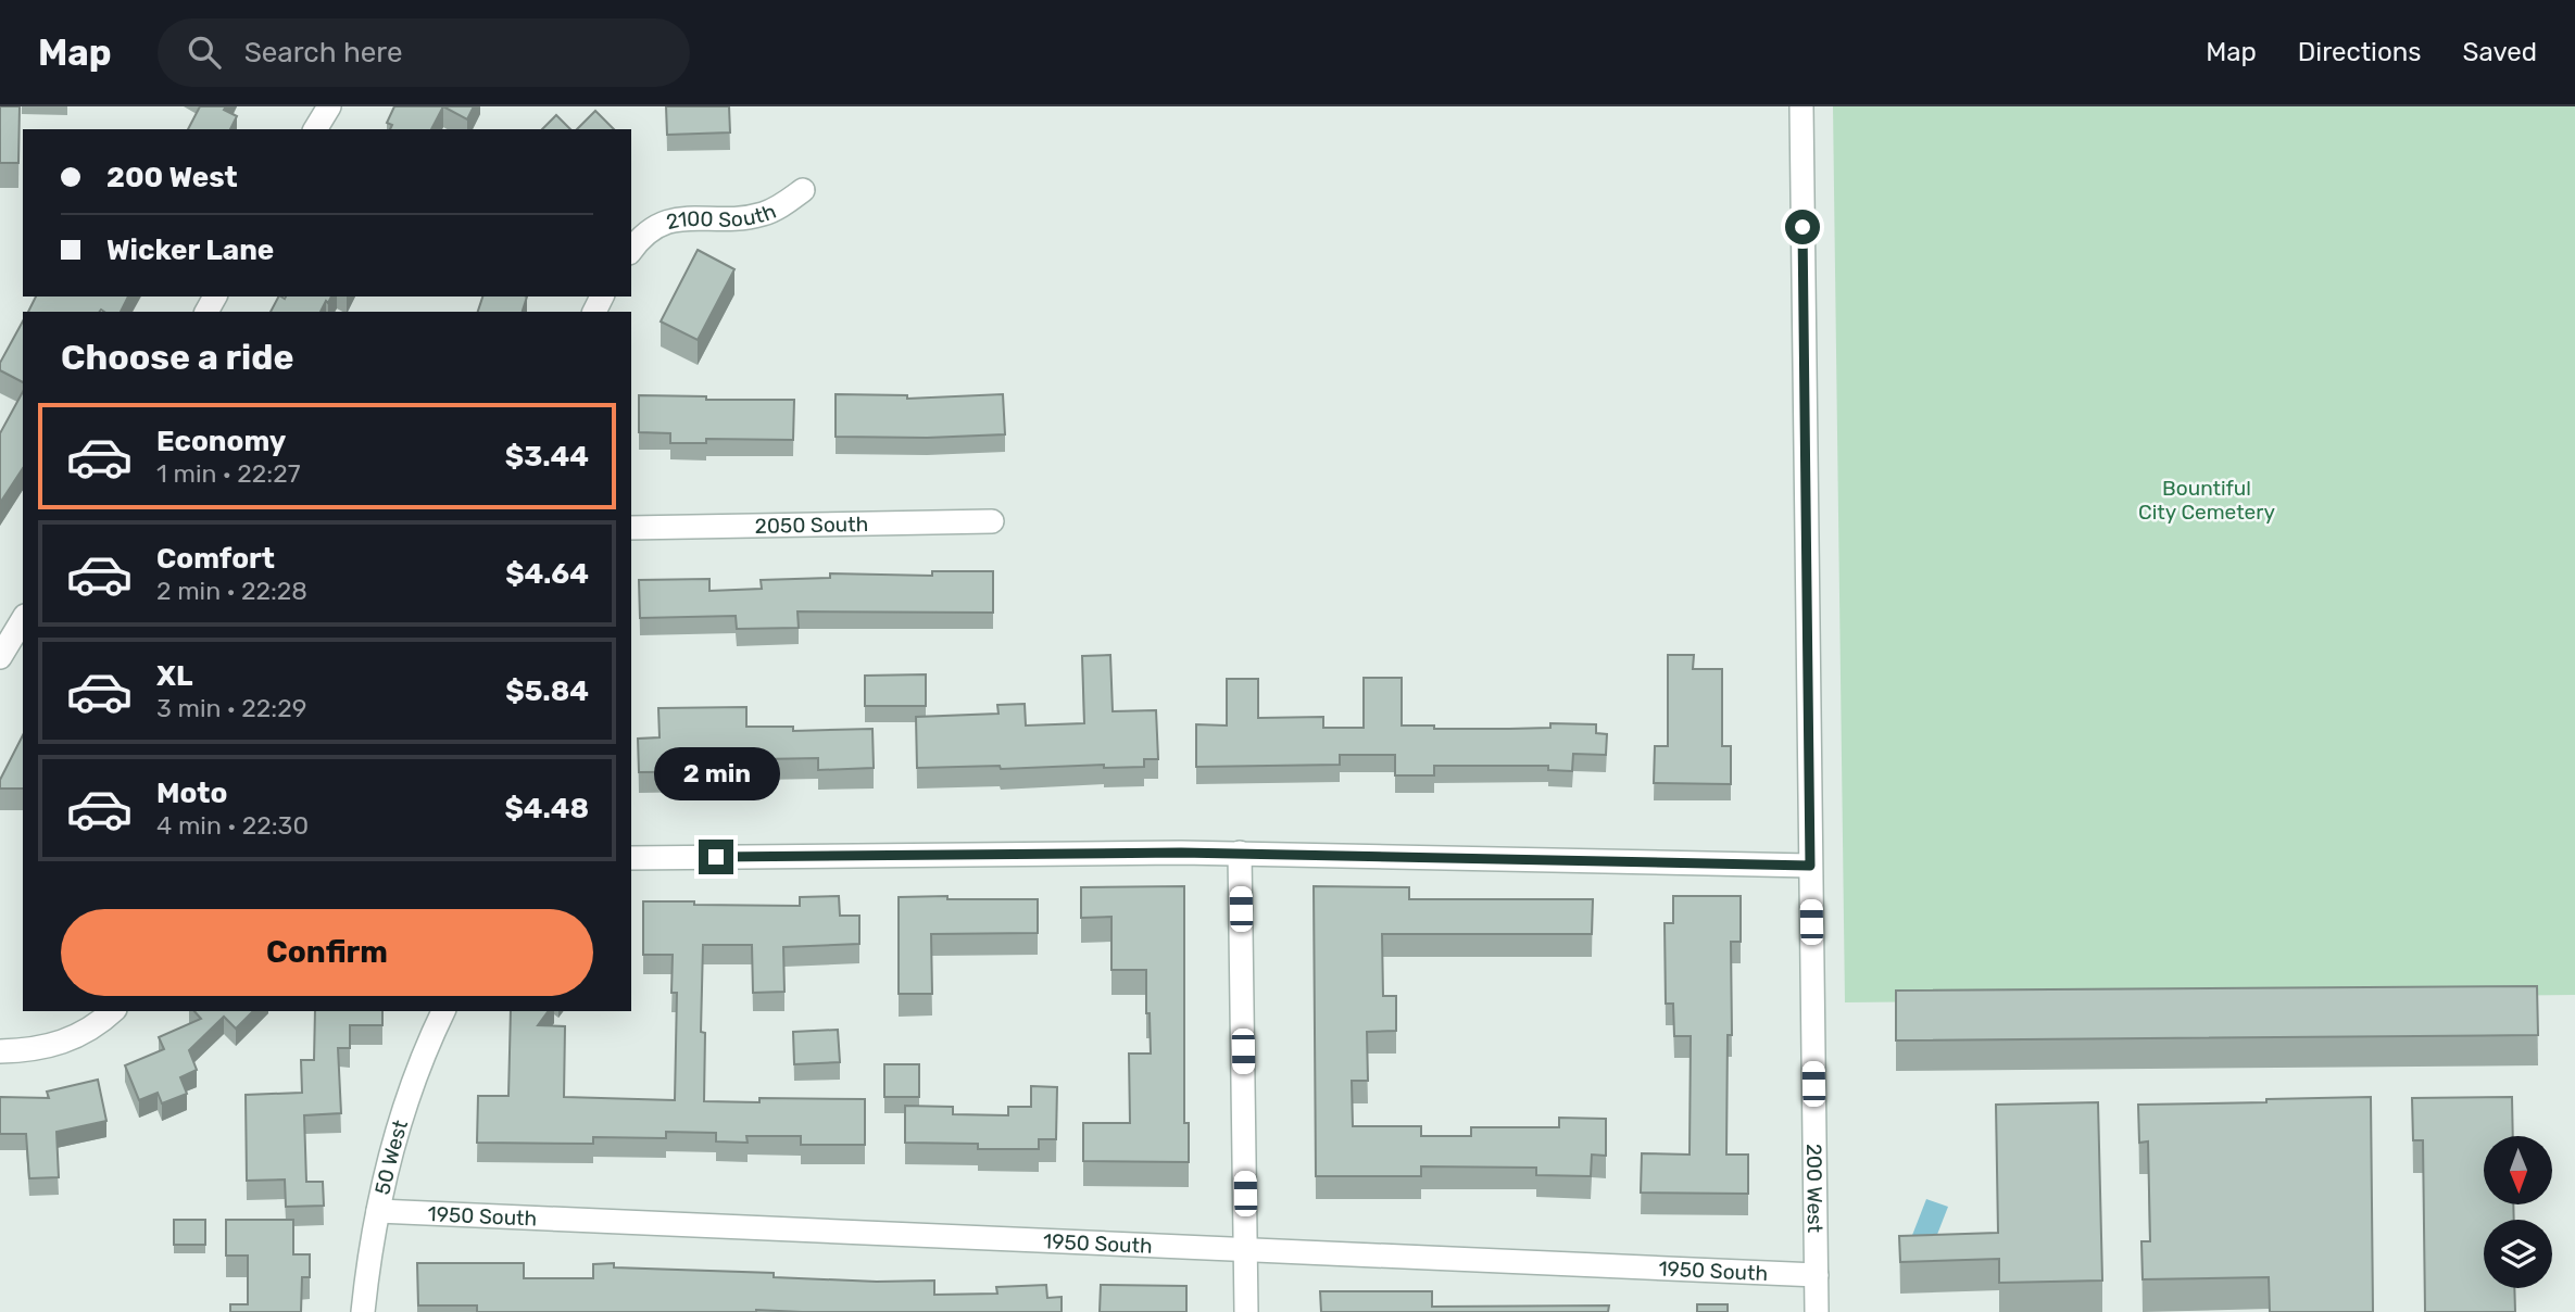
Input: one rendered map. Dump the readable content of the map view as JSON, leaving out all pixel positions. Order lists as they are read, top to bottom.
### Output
{
  "streets": {
    "street": [
      "2100 South",
      "2050 South",
      "50 West",
      "200 West",
      "1950 South"
    ]
  },
  "crossings": [
    ["50 West", "1950 South"],
    ["200 West", "1950 South"]
  ],
  "parks": ["Bountiful City Cemetery"],
  "north": "bottom",
  "page": {
    "header": "Map",
    "search": "Search here",
    "nav": ["Map", "Directions", "Saved"],
    "banner": ["200 West", "Wicker Lane"],
    "heading": "Choose a ride",
    "list": [
      {
        "name": "Economy",
        "note": "1 min · 22:27",
        "value": "$3.44"
      },
      {
        "name": "Comfort",
        "note": "2 min · 22:28",
        "value": "$4.64"
      },
      {
        "name": "XL",
        "note": "3 min · 22:29",
        "value": "$5.84"
      },
      {
        "name": "Moto",
        "note": "4 min · 22:30",
        "value": "$4.48"
      }
    ],
    "bubble": "2 min",
    "buttons": "Confirm"
  }
}
